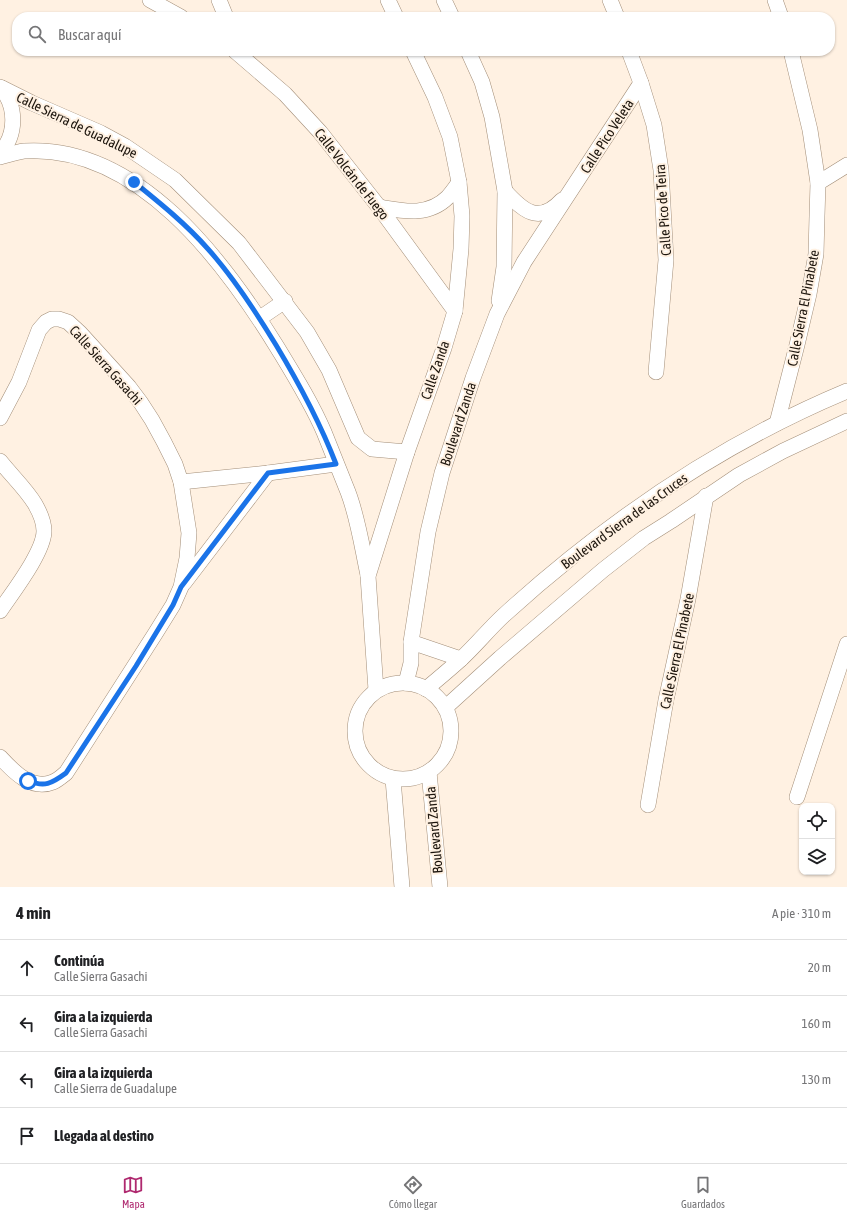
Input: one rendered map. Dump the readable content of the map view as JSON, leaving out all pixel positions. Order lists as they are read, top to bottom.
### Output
{
  "streets": {
    "street": [
      "Calle Sierra de Guadalupe",
      "Calle Pico Veleta",
      "Calle Volcán de Fuego",
      "Calle Pico de Teira",
      "Calle Sierra El Pinabete",
      "Calle Sierra Gasachi",
      "Calle Zanda",
      "Boulevard Zanda",
      "Boulevard Sierra de las Cruces"
    ]
  },
  "crossings": [
    ["Calle Sierra de Guadalupe", "Calle Zanda"],
    ["Calle Pico Veleta", "Calle Pico de Teira"],
    ["Calle Pico Veleta", "Boulevard Zanda"],
    ["Calle Volcán de Fuego", "Calle Zanda"],
    ["Calle Sierra El Pinabete", "Boulevard Sierra de las Cruces"],
    ["Calle Zanda", "Boulevard Zanda"],
    ["Calle Zanda", "Boulevard Sierra de las Cruces"],
    ["Boulevard Zanda", "Boulevard Sierra de las Cruces"]
  ],
  "page": {
    "search": "Buscar aquí",
    "heading": ["4 min", "A pie · 310 m"],
    "list": [
      ["Continúa", "Calle Sierra Gasachi", "20 m"],
      ["Gira a la izquierda", "Calle Sierra Gasachi", "160 m"],
      ["Gira a la izquierda", "Calle Sierra de Guadalupe", "130 m"],
      "Llegada al destino"
    ],
    "nav": ["Mapa", "Cómo llegar", "Guardados"]
  }
}
